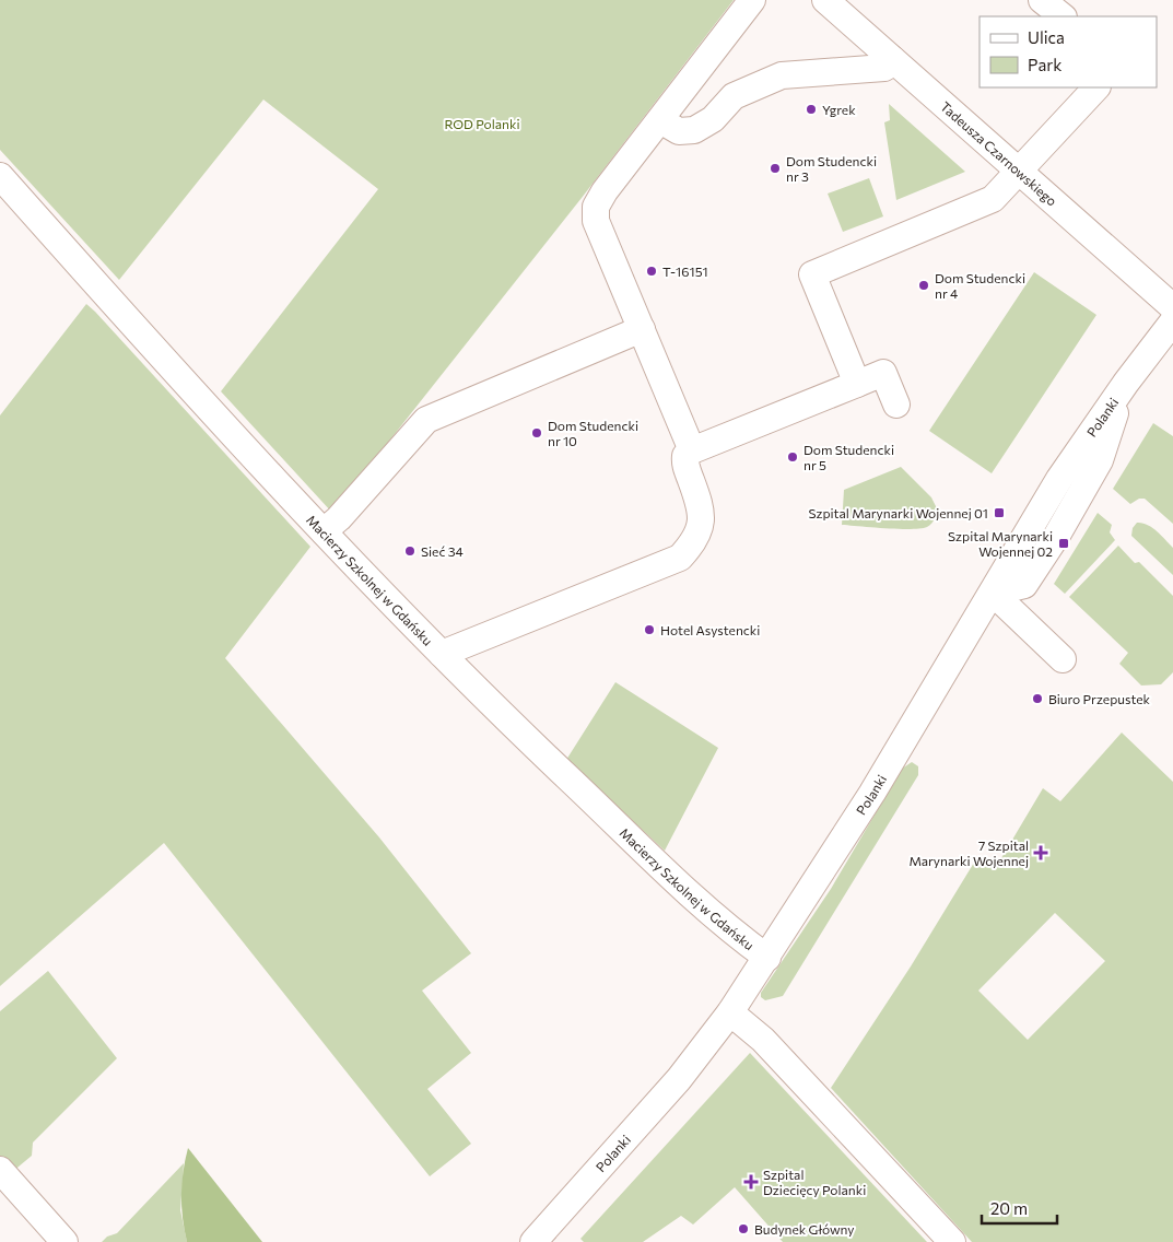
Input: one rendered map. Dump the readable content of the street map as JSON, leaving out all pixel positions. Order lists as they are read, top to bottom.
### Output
{
  "streets": {
    "street": ["Tadeusza Czarnowskiego", "Polanki", "Macierzy Szkolnej w Gdańsku"]
  },
  "crossings": [
    ["Polanki", "Macierzy Szkolnej w Gdańsku"]
  ],
  "parks": ["ROD Polanki"],
  "places": {
    "other": [
      "Ygrek",
      "Dom Studencki nr 3",
      "T-16151",
      "Dom Studencki nr 4",
      "Dom Studencki nr 10",
      "Dom Studencki nr 5",
      "Sieć 34",
      "Hotel Asystencki",
      "Biuro Przepustek",
      "Budynek Główny"
    ],
    "transit": ["Szpital Marynarki Wojennej 01", "Szpital Marynarki Wojennej 02"],
    "health": ["7 Szpital Marynarki Wojennej", "Szpital Dziecięcy Polanki"]
  },
  "legend": ["Ulica", "Park"],
  "scale_bar": "20 m"
}
